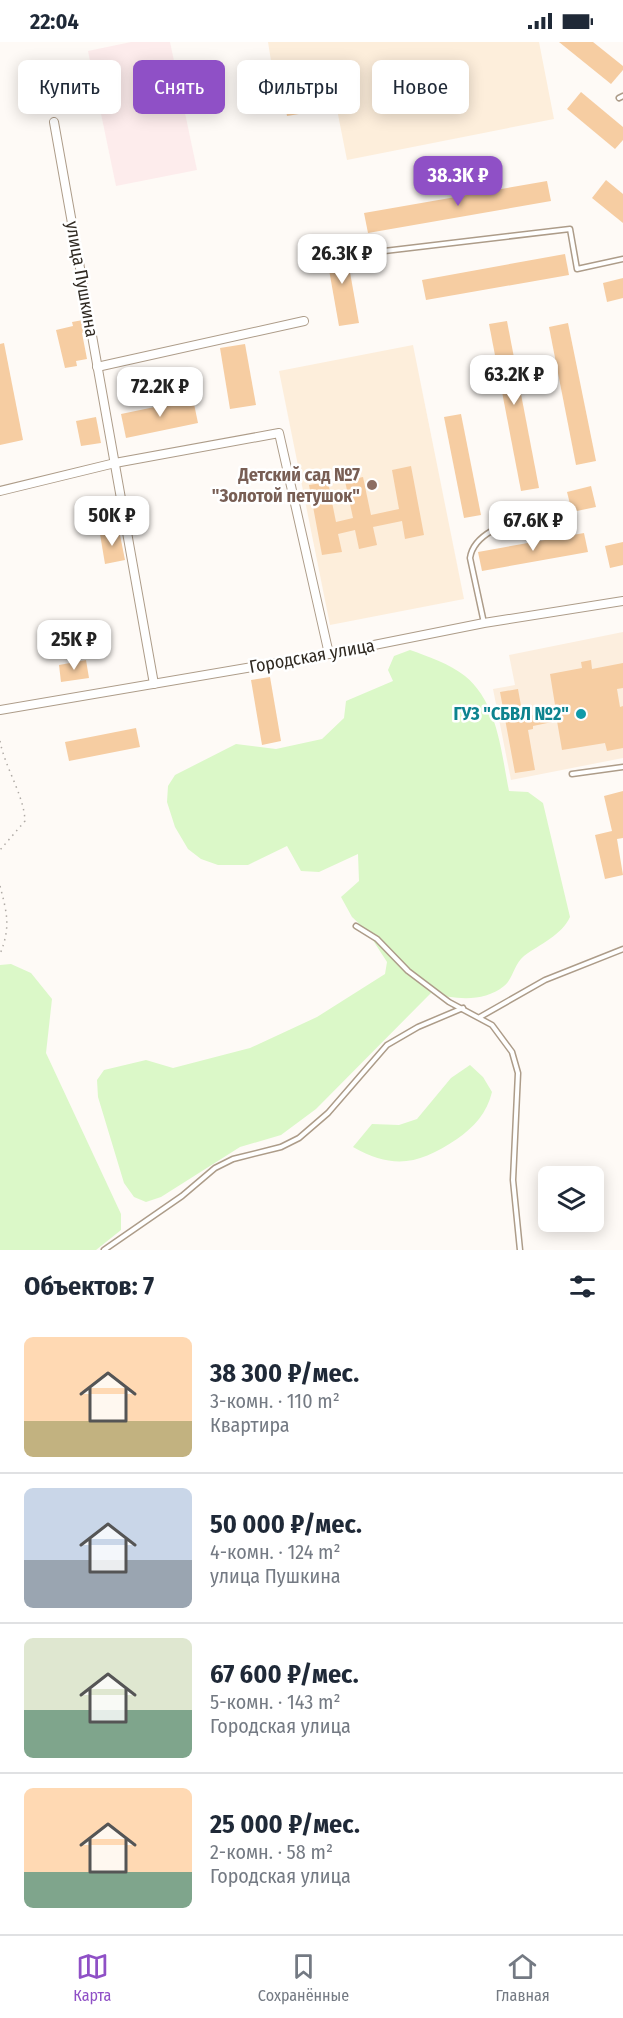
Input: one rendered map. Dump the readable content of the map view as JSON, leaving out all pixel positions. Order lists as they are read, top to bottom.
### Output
{
  "streets": {
    "street": ["улица Пушкина", "Городская улица"]
  },
  "crossings": [
    ["улица Пушкина", "Городская улица"]
  ],
  "places": ["Детский сад №7 \"Золотой петушок\"", "ГУЗ \"СБВЛ №2\""],
  "page": {
    "status": "22:04",
    "chip": [
      "Купить",
      "Снять",
      "Фильтры",
      "Новое"
    ],
    "price": [
      "38.3K ₽",
      "26.3K ₽",
      "63.2K ₽",
      "72.2K ₽",
      "50K ₽",
      "67.6K ₽",
      "25K ₽"
    ],
    "heading": "Объектов: 7",
    "list": [
      {
        "name": "38 300 ₽/мес.",
        "note": "3-комн. · 110 m² · Квартира"
      },
      {
        "name": "50 000 ₽/мес.",
        "note": "4-комн. · 124 m² · улица Пушкина"
      },
      {
        "name": "67 600 ₽/мес.",
        "note": "5-комн. · 143 m² · Городская улица"
      },
      {
        "name": "25 000 ₽/мес.",
        "note": "2-комн. · 58 m² · Городская улица"
      }
    ],
    "tabs": ["Карта", "Сохранённые", "Главная"]
  }
}
